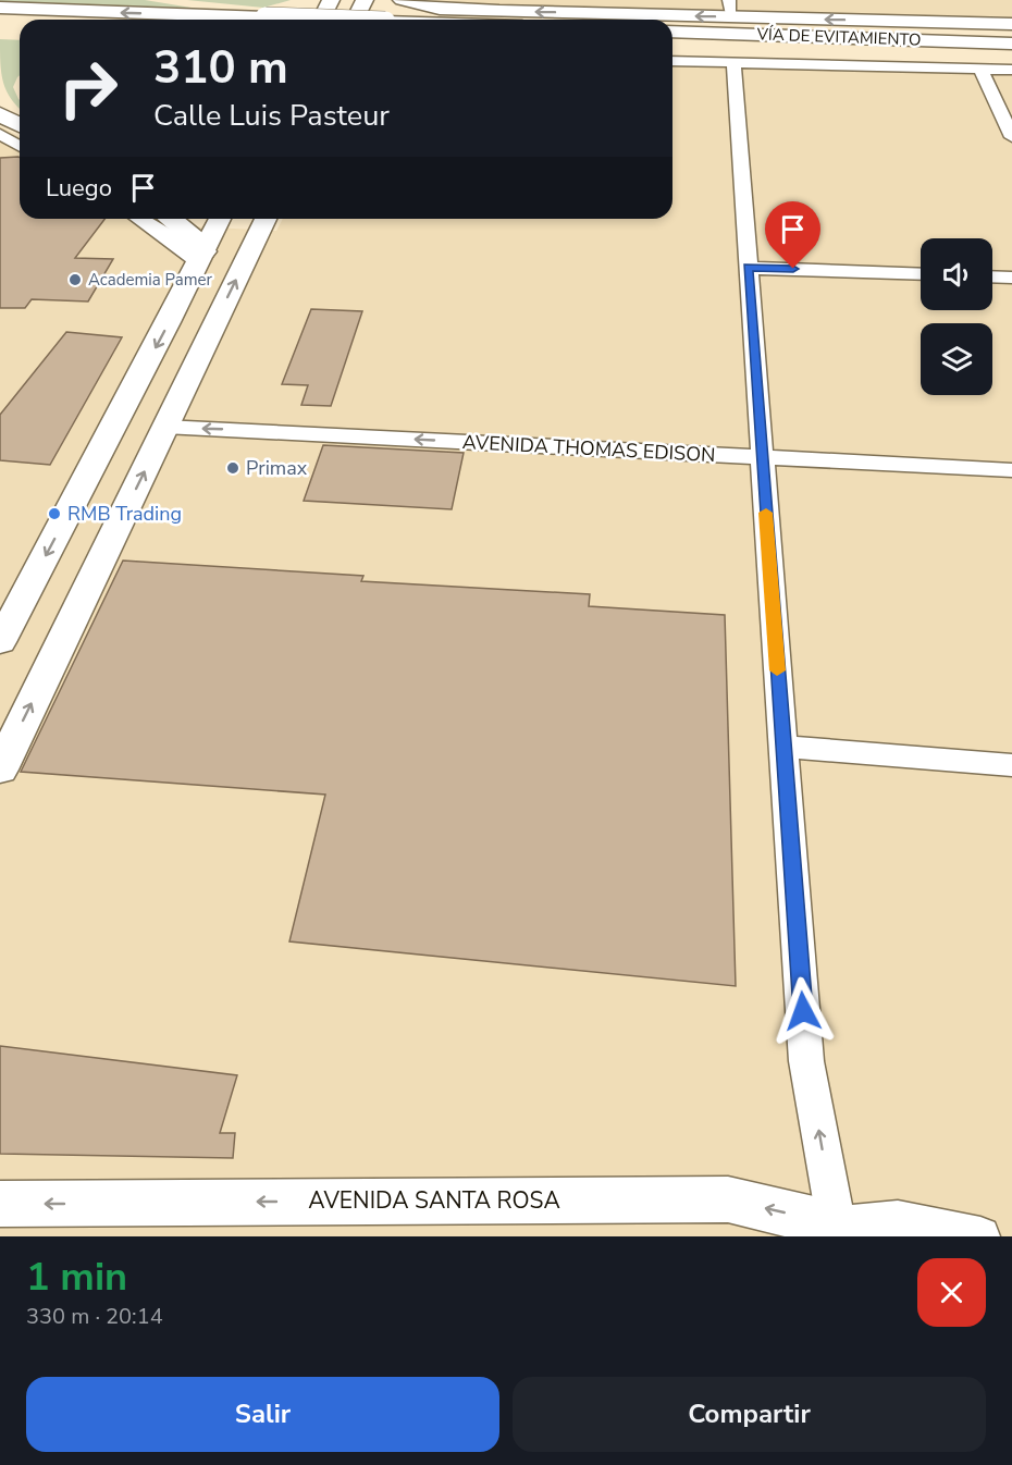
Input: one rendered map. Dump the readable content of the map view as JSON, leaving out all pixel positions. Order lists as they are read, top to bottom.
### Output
{
  "streets": {
    "highway": ["VÍA DE EVITAMIENTO"],
    "main road": ["AVENIDA SANTA ROSA"],
    "street": ["AVENIDA THOMAS EDISON"]
  },
  "one_way": ["AVENIDA THOMAS EDISON", "AVENIDA SANTA ROSA"],
  "places": ["Academia Pamer", "Primax", "RMB Trading"],
  "page": {
    "turn": ["310 m", "Calle Luis Pasteur"],
    "then": "Luego",
    "heading": ["1 min", "330 m · 20:14"],
    "buttons": ["Salir", "Compartir"]
  }
}
